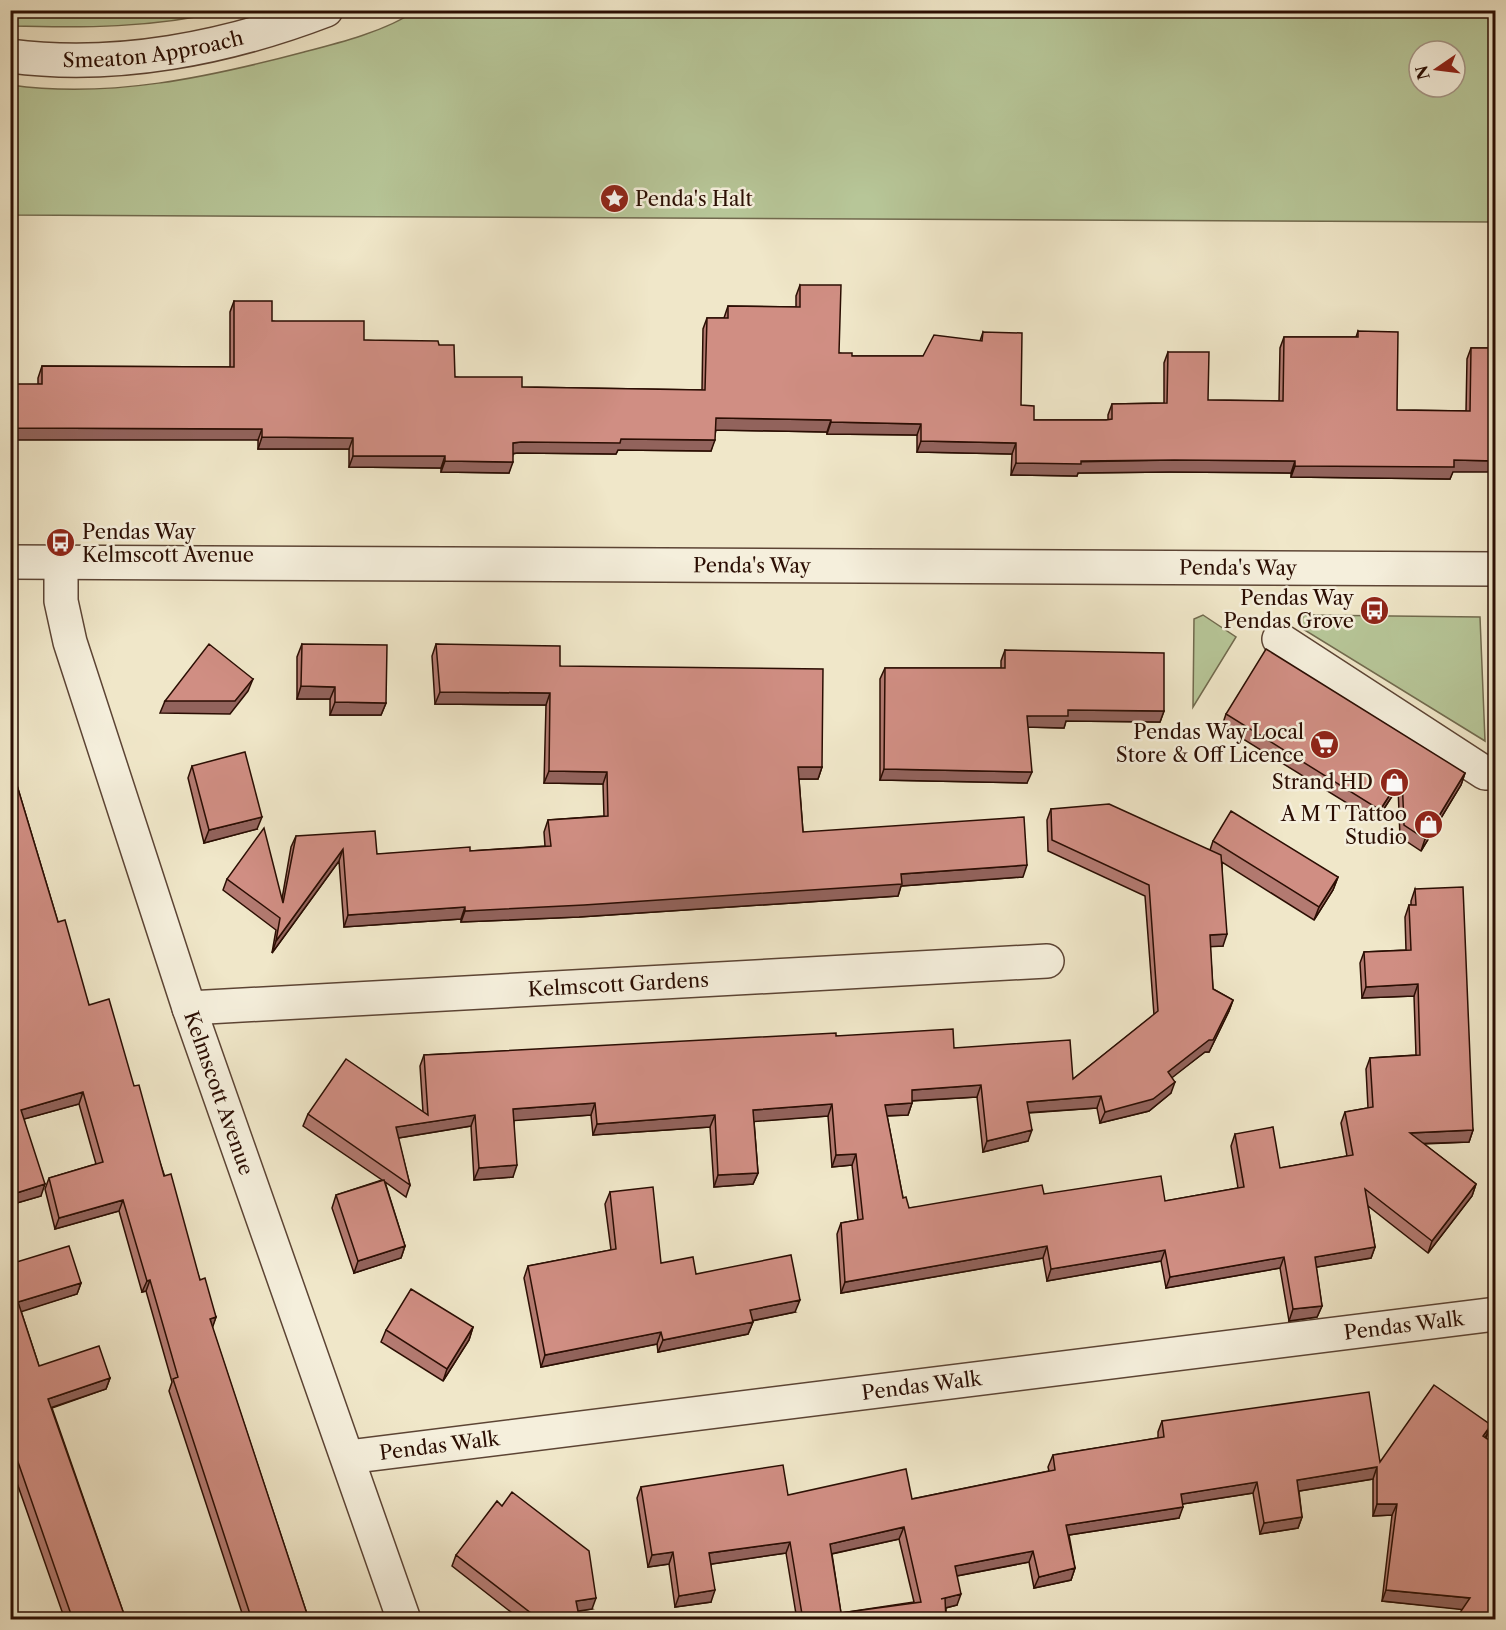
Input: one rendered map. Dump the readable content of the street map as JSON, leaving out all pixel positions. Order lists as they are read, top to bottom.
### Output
{
  "streets": {
    "street": [
      "Smeaton Approach",
      "Penda's Way",
      "Kelmscott Gardens",
      "Kelmscott Avenue",
      "Pendas Walk"
    ]
  },
  "crossings": [
    ["Penda's Way", "Kelmscott Avenue"],
    ["Kelmscott Gardens", "Kelmscott Avenue"],
    ["Kelmscott Avenue", "Pendas Walk"]
  ],
  "places": {
    "place": ["Penda's Halt"],
    "bus stop": ["Pendas Way Kelmscott Avenue", "Pendas Way Pendas Grove"],
    "supermarket": ["Pendas Way Local Store & Off Licence"],
    "shop": ["Strand HD", "A M T Tattoo Studio"]
  },
  "north": "left"
}
